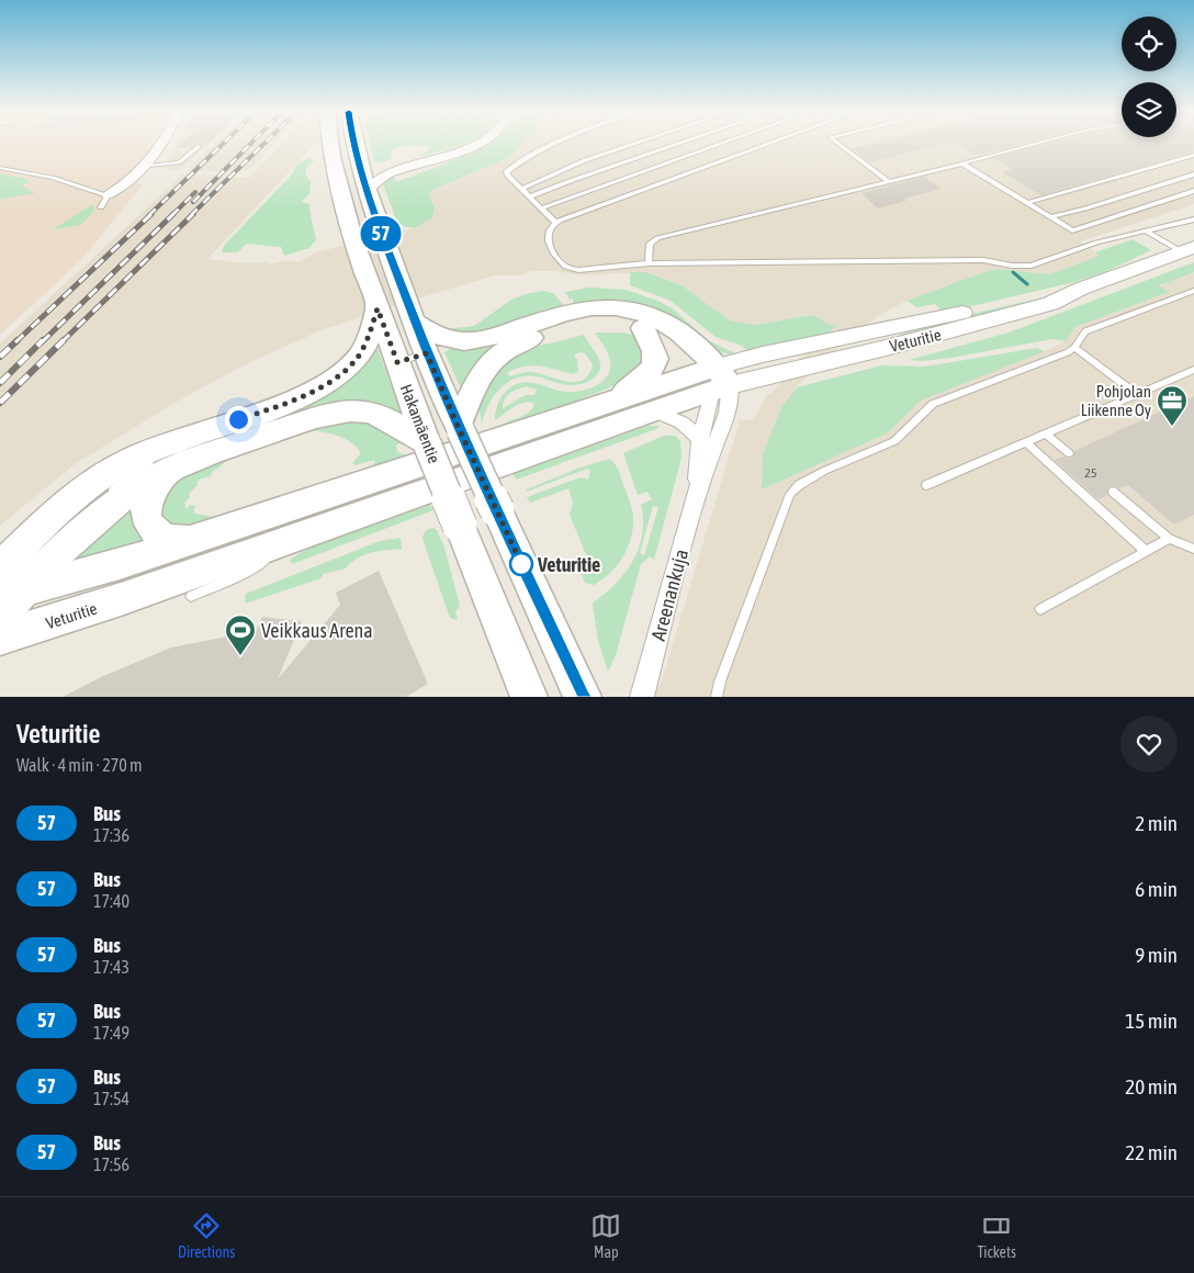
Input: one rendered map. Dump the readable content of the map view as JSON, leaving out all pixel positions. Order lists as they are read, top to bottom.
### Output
{
  "streets": {
    "main road": ["Veturitie", "Hakamäentie"],
    "street": ["Areenankuja"]
  },
  "crossings": [
    ["Veturitie", "Areenankuja"]
  ],
  "places": {
    "office": ["Pohjolan Liikenne Oy"],
    "other": ["Veturitie"],
    "sports": ["Veikkaus Arena"]
  },
  "lines": ["bus line 57"],
  "house_numbers": ["25"],
  "page": {
    "on_map": "57",
    "heading": ["Veturitie", "Walk · 4 min · 270 m"],
    "list": [
      {
        "mark": "57",
        "name": "Bus",
        "note": "17:36",
        "value": "2 min"
      },
      {
        "mark": "57",
        "name": "Bus",
        "note": "17:40",
        "value": "6 min"
      },
      {
        "mark": "57",
        "name": "Bus",
        "note": "17:43",
        "value": "9 min"
      },
      {
        "mark": "57",
        "name": "Bus",
        "note": "17:49",
        "value": "15 min"
      },
      {
        "mark": "57",
        "name": "Bus",
        "note": "17:54",
        "value": "20 min"
      },
      {
        "mark": "57",
        "name": "Bus",
        "note": "17:56",
        "value": "22 min"
      }
    ],
    "tabs": ["Directions", "Map", "Tickets"]
  }
}
